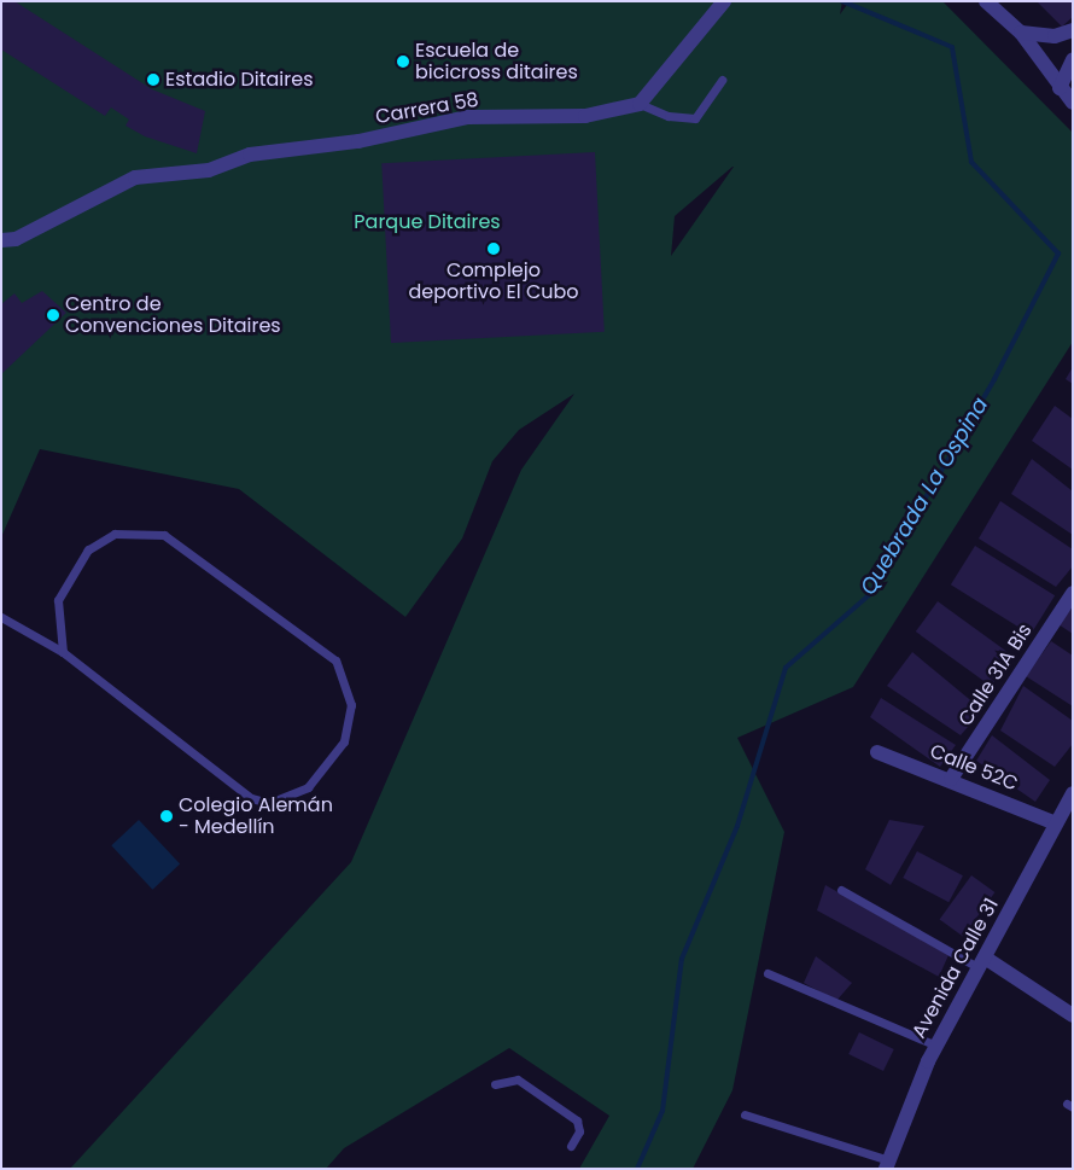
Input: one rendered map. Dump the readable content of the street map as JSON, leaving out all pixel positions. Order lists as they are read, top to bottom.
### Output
{
  "streets": {
    "street": [
      "Carrera 58",
      "Calle 31A Bis",
      "Calle 52C",
      "Avenida Calle 31"
    ]
  },
  "crossings": [
    ["Calle 31A Bis", "Calle 52C"],
    ["Calle 52C", "Avenida Calle 31"]
  ],
  "water": ["Quebrada La Ospina"],
  "parks": ["Parque Ditaires"],
  "places": [
    "Escuela de bicicross ditaires",
    "Estadio Ditaires",
    "Complejo deportivo El Cubo",
    "Centro de Convenciones Ditaires",
    "Colegio Alemán - Medellín"
  ]
}
